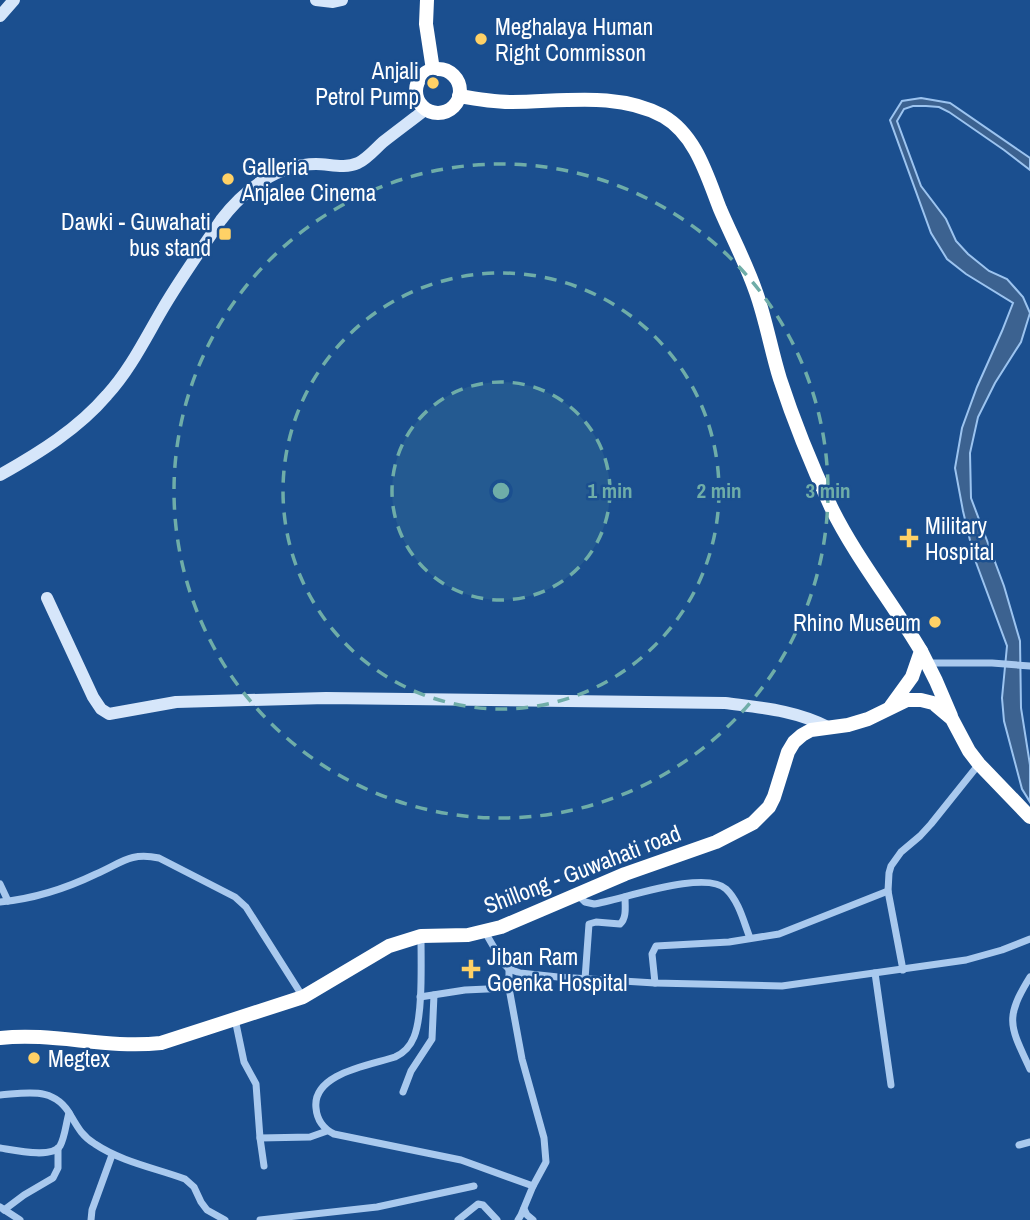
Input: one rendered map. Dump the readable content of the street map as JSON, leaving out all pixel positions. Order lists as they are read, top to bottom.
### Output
{
  "streets": {
    "highway": ["Shillong - Guwahati road"]
  },
  "places": {
    "other": [
      "Meghalaya Human Right Commisson",
      "Anjali Petrol Pump",
      "Galleria Anjalee Cinema",
      "Rhino Museum",
      "Megtex"
    ],
    "transit": ["Dawki - Guwahati bus stand"],
    "health": ["Military Hospital", "Jiban Ram Goenka Hospital"]
  },
  "rings": ["1 min", "2 min", "3 min"]
}
